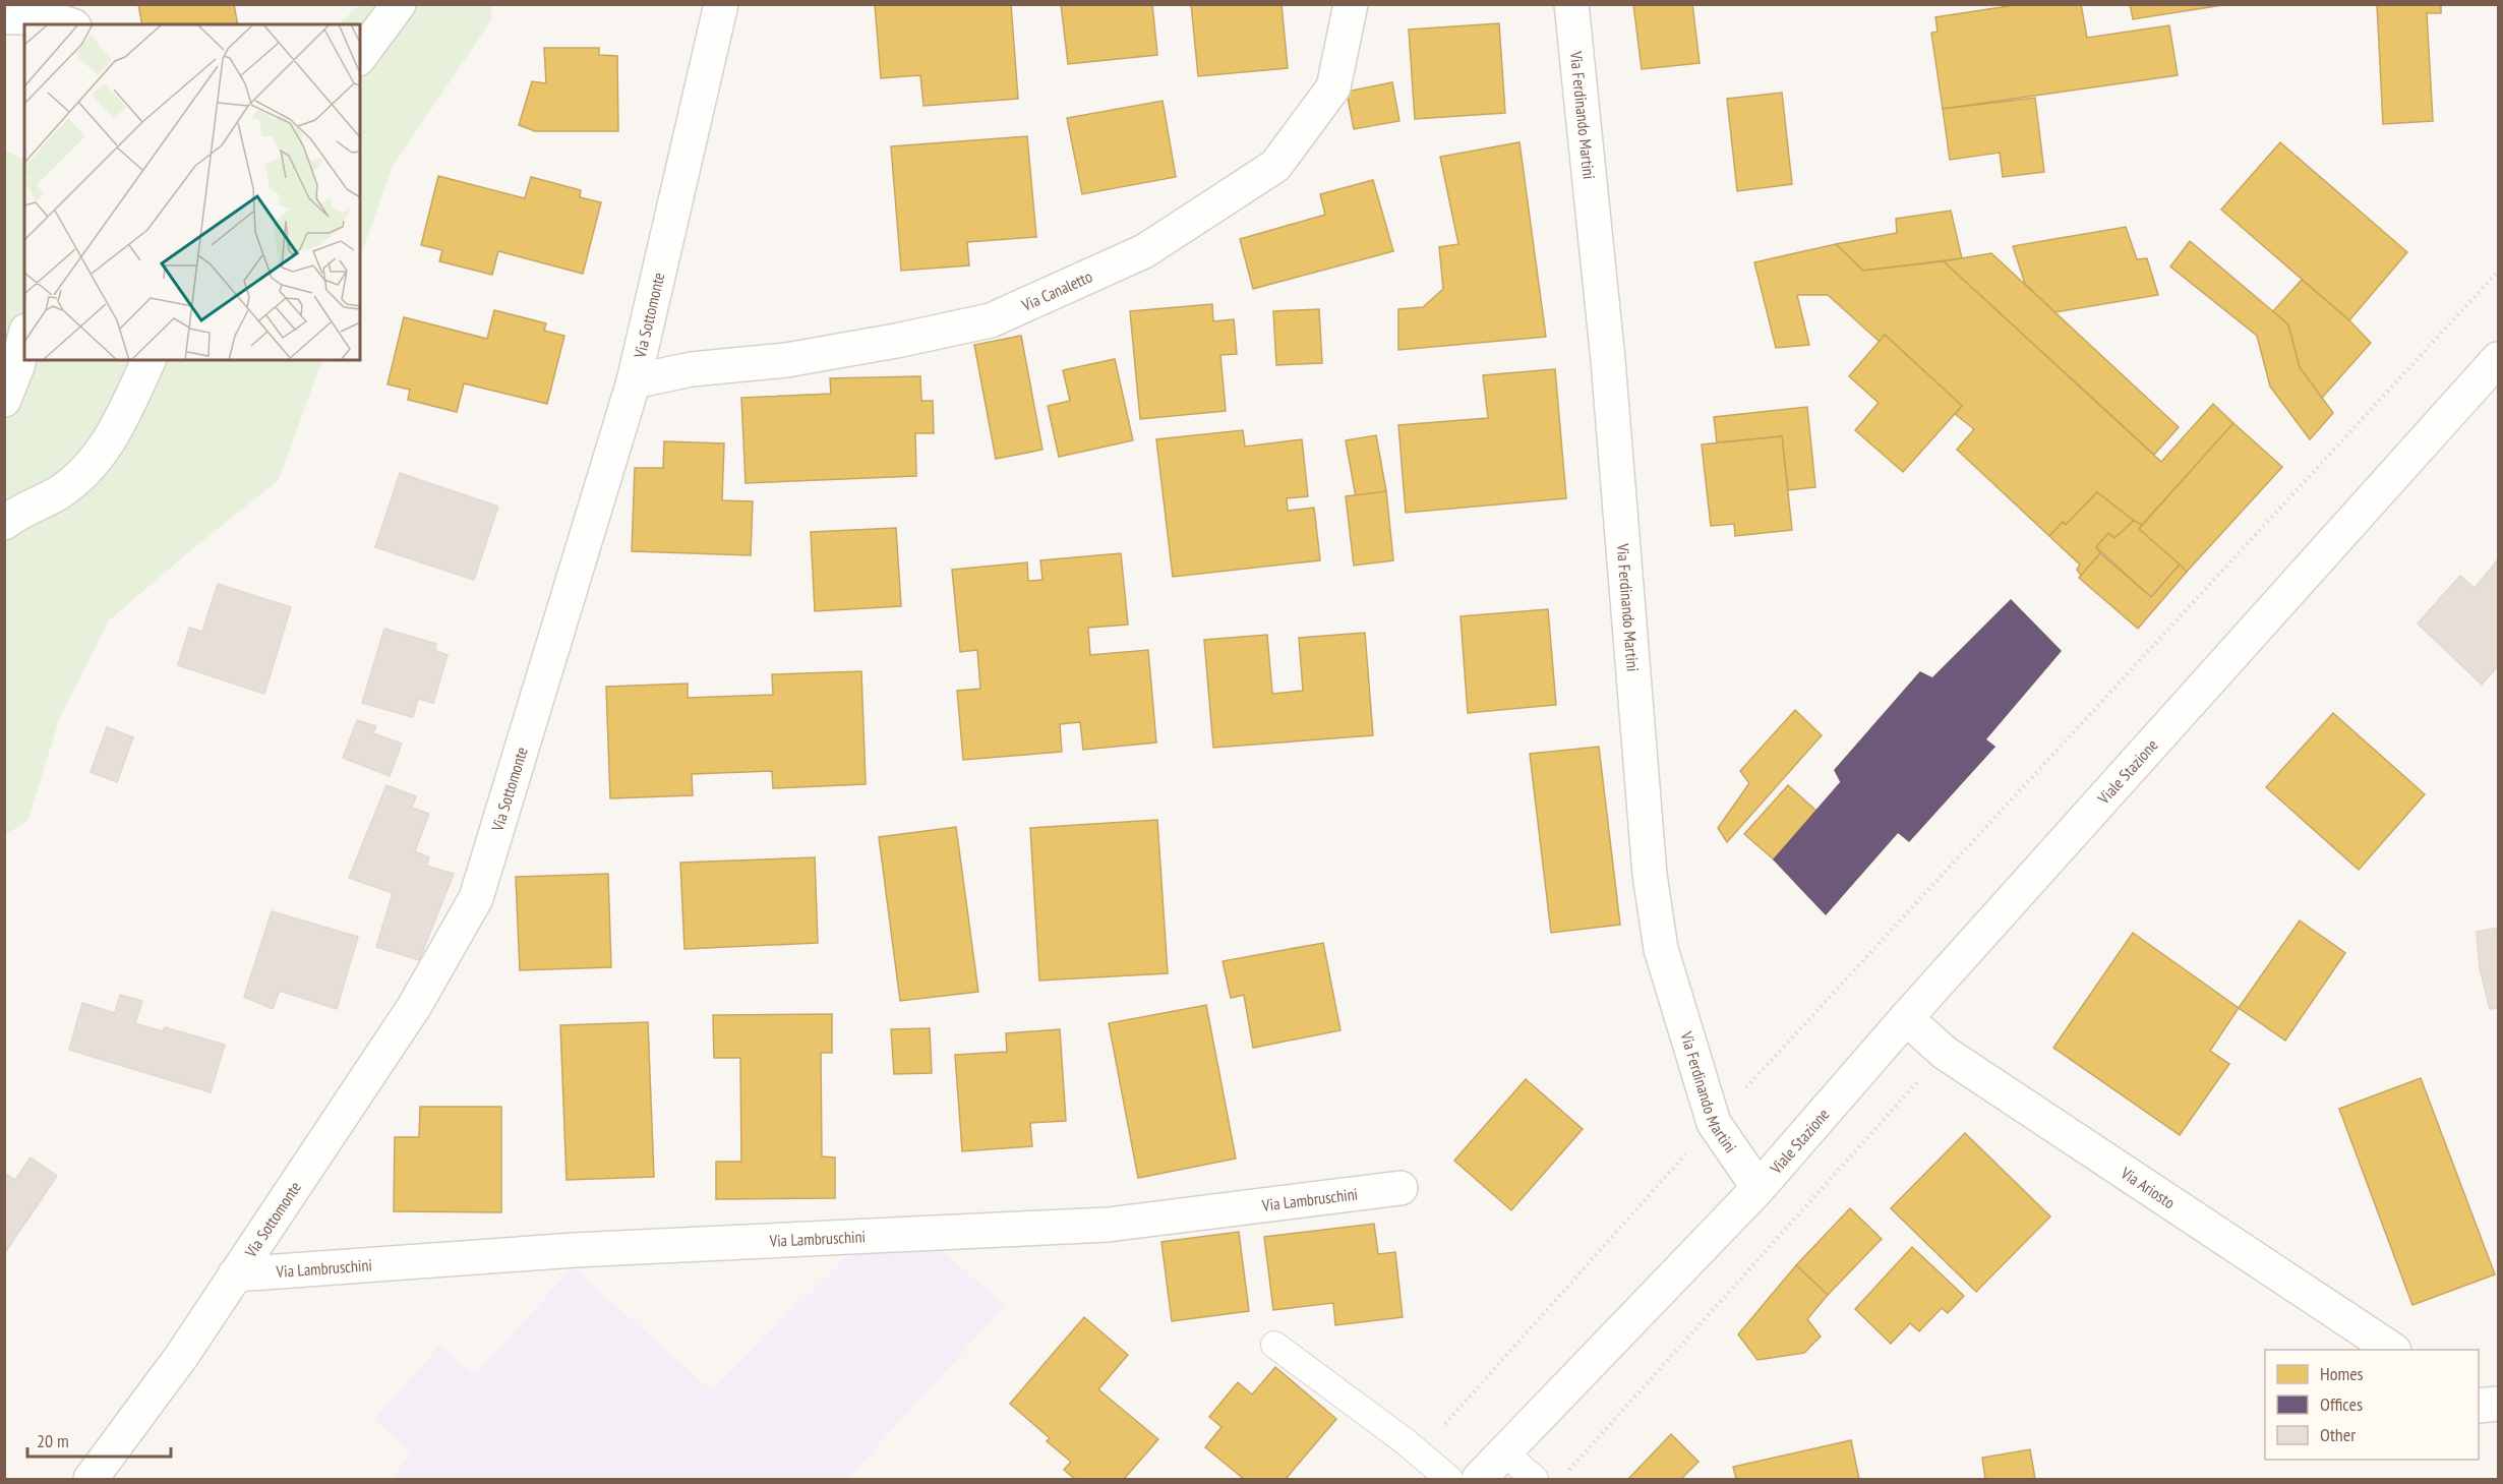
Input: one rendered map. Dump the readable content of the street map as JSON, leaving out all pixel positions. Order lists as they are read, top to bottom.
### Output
{
  "streets": {
    "street": [
      "Via Ferdinando Martini",
      "Via Canaletto",
      "Via Sottomonte",
      "Viale Stazione",
      "Via Ariosto",
      "Via Lambruschini"
    ]
  },
  "crossings": [
    ["Via Ferdinando Martini", "Viale Stazione"],
    ["Via Canaletto", "Via Sottomonte"],
    ["Via Sottomonte", "Via Lambruschini"],
    ["Viale Stazione", "Via Ariosto"]
  ],
  "legend": ["Homes", "Offices", "Other"],
  "scale_bar": "20 m"
}
